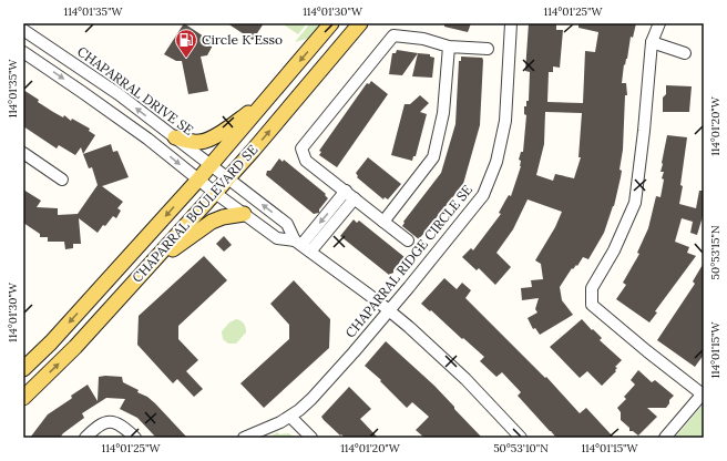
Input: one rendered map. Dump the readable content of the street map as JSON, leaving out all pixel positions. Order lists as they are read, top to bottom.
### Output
{
  "streets": {
    "main road": ["CHAPARRAL BOULEVARD SE"],
    "street": ["CHAPARRAL DRIVE SE", "CHAPARRAL RIDGE CIRCLE SE"]
  },
  "crossings": [
    ["CHAPARRAL DRIVE SE", "CHAPARRAL BOULEVARD SE"]
  ],
  "places": {
    "fuel station": ["Circle K Esso"]
  },
  "coordinates": [
    "114°01'35\"W",
    "114°01'30\"W",
    "114°01'25\"W",
    "114°01'20\"W",
    "50°53'15\"N",
    "114°01'15\"W",
    "50°53'10\"N"
  ]
}
